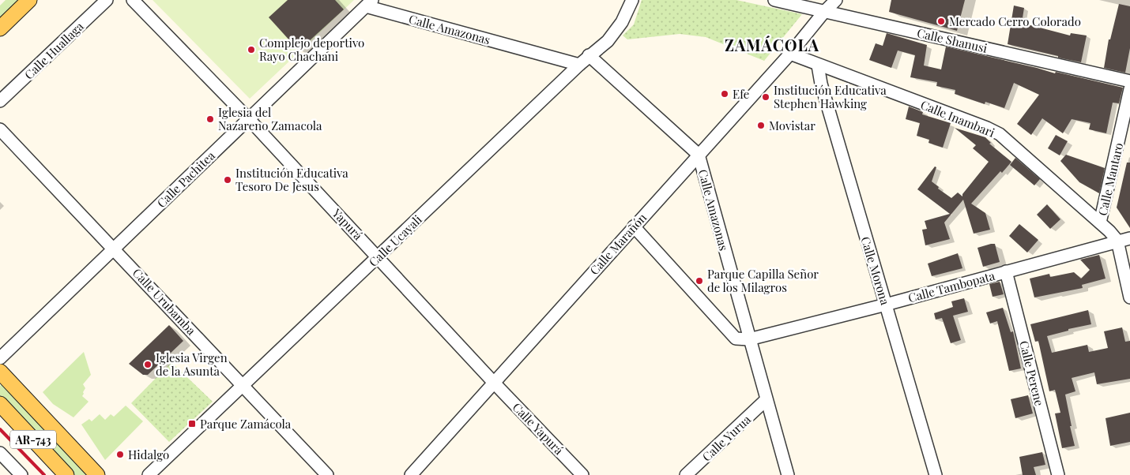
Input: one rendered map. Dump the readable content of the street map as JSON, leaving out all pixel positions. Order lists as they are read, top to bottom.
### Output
{
  "streets": {
    "main road": ["AR-743"],
    "street": [
      "Calle Amazonas",
      "Calle Shanusi",
      "Calle Huallaga",
      "Calle Inambari",
      "Calle Pachitea",
      "Calle Mantaro",
      "Yapurá",
      "Calle Ucayali",
      "Calle Marañón",
      "Calle Morona",
      "Calle Tambopata",
      "Calle Urubamba",
      "Calle Perene",
      "Calle Yapurá",
      "Calle Yurua"
    ]
  },
  "crossings": [
    ["Calle Amazonas", "Calle Pachitea"],
    ["Calle Amazonas", "Calle Ucayali"],
    ["Calle Amazonas", "Calle Marañón"],
    ["Calle Amazonas", "Calle Tambopata"],
    ["Calle Amazonas", "Calle Yurua"],
    ["Calle Shanusi", "Calle Marañón"],
    ["Calle Inambari", "Calle Mantaro"],
    ["Calle Inambari", "Calle Marañón"],
    ["Calle Inambari", "Calle Morona"],
    ["Calle Inambari", "Calle Tambopata"],
    ["Calle Pachitea", "Yapurá"],
    ["Calle Pachitea", "Calle Urubamba"],
    ["Yapurá", "Calle Ucayali"],
    ["Yapurá", "Calle Marañón"],
    ["Yapurá", "Calle Yapurá"],
    ["Calle Ucayali", "Calle Urubamba"],
    ["Calle Marañón", "Calle Yapurá"],
    ["Calle Morona", "Calle Tambopata"],
    ["Calle Tambopata", "Calle Perene"]
  ],
  "districts": ["ZAMÁCOLA"],
  "places": {
    "other": [
      "Mercado Cerro Colorado",
      "Complejo deportivo Rayo Chachani",
      "Efe",
      "Institución Educativa Stephen Hawking",
      "Iglesia del Nazareno Zamacola",
      "Movistar",
      "Institución Educativa Tesoro De Jesus",
      "Parque Capilla Señor de los Milagros",
      "Iglesia Virgen de la Asunta",
      "Hidalgo"
    ],
    "transit": ["Parque Zamácola"]
  }
}
